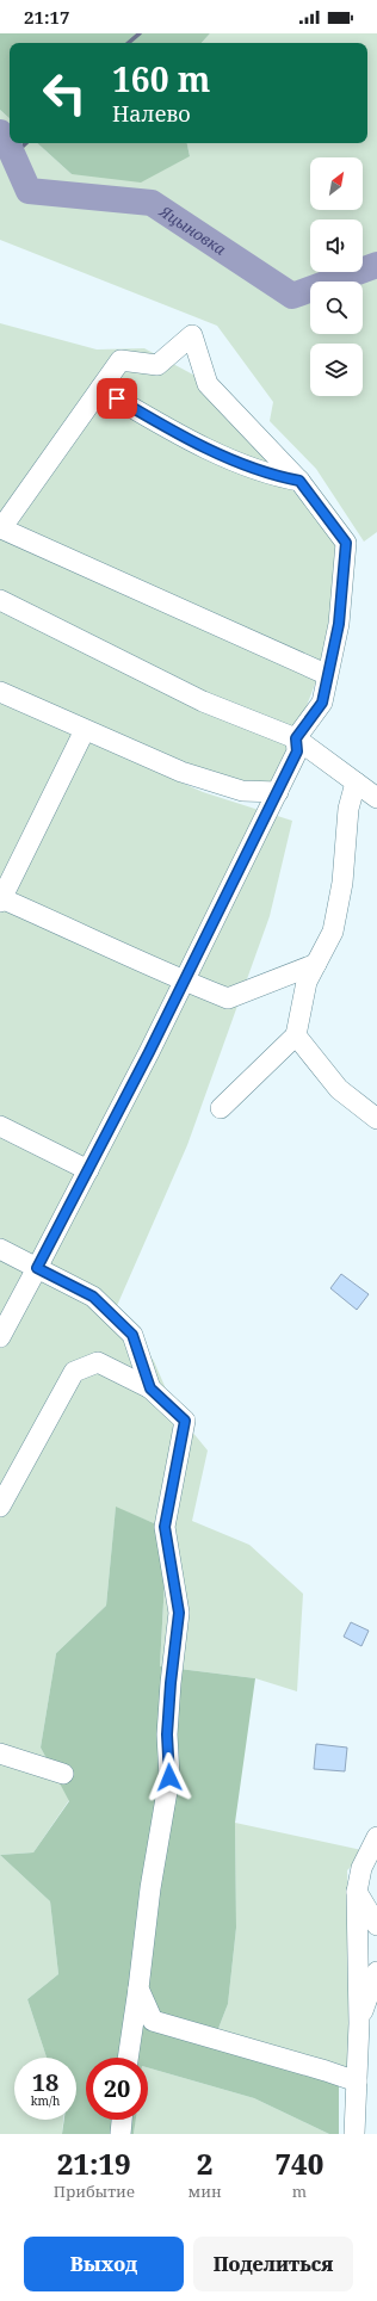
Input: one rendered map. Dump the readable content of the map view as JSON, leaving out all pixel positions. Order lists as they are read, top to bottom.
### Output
{
  "water": ["Яцыновка"],
  "north": "top right",
  "page": {
    "status": "21:17",
    "turn": ["160 m", "Налево"],
    "speed": "18 km/h",
    "limit": "20",
    "eta": [
      "21:19",
      "Прибытие",
      "2",
      "мин",
      "740",
      "m"
    ],
    "buttons": ["Выход", "Поделиться"]
  }
}
